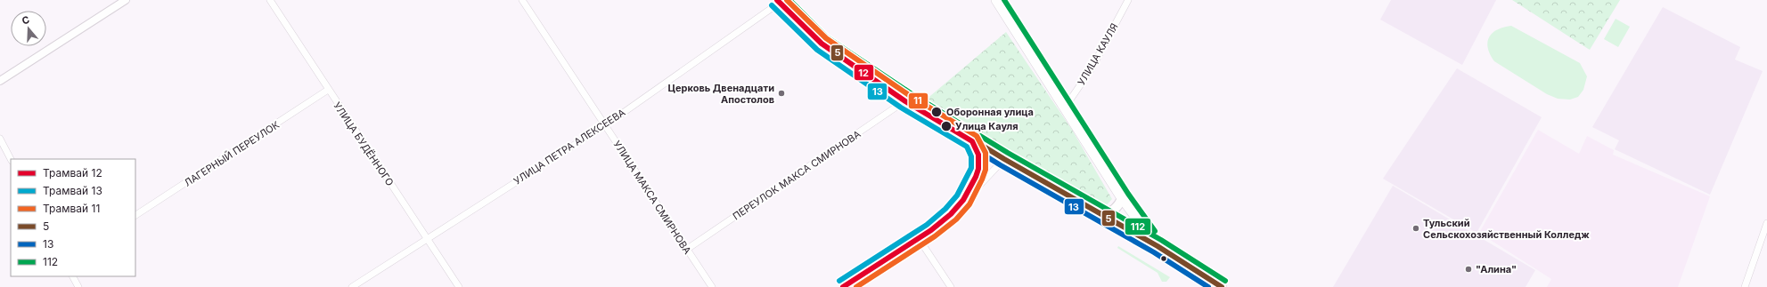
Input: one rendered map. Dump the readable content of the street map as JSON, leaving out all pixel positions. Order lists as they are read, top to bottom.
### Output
{
  "streets": {
    "street": [
      "УЛИЦА КАУЛЯ",
      "УЛИЦА БУДЁННОГО",
      "УЛИЦА ПЕТРА АЛЕКСЕЕВА",
      "ЛАГЕРНЫЙ ПЕРЕУЛОК",
      "ПЕРЕУЛОК МАКСА СМИРНОВА",
      "УЛИЦА МАКСА СМИРНОВА"
    ]
  },
  "crossings": [
    ["УЛИЦА БУДЁННОГО", "УЛИЦА ПЕТРА АЛЕКСЕЕВА"],
    ["УЛИЦА БУДЁННОГО", "ЛАГЕРНЫЙ ПЕРЕУЛОК"],
    ["УЛИЦА ПЕТРА АЛЕКСЕЕВА", "УЛИЦА МАКСА СМИРНОВА"],
    ["ПЕРЕУЛОК МАКСА СМИРНОВА", "УЛИЦА МАКСА СМИРНОВА"]
  ],
  "places": [
    "Церковь Двенадцати Апостолов",
    "Оборонная улица",
    "Улица Кауля",
    "Тульский Сельскохозяйственный Колледж",
    "\"Алина\""
  ],
  "lines": [
    "tram line 12",
    "tram line 11",
    "transit line 5",
    "transit line 112",
    "tram line 13",
    "transit line 13"
  ],
  "legend": [
    "Трамвай 12",
    "Трамвай 13",
    "Трамвай 11",
    "5",
    "13",
    "112"
  ],
  "north": "top"
}
